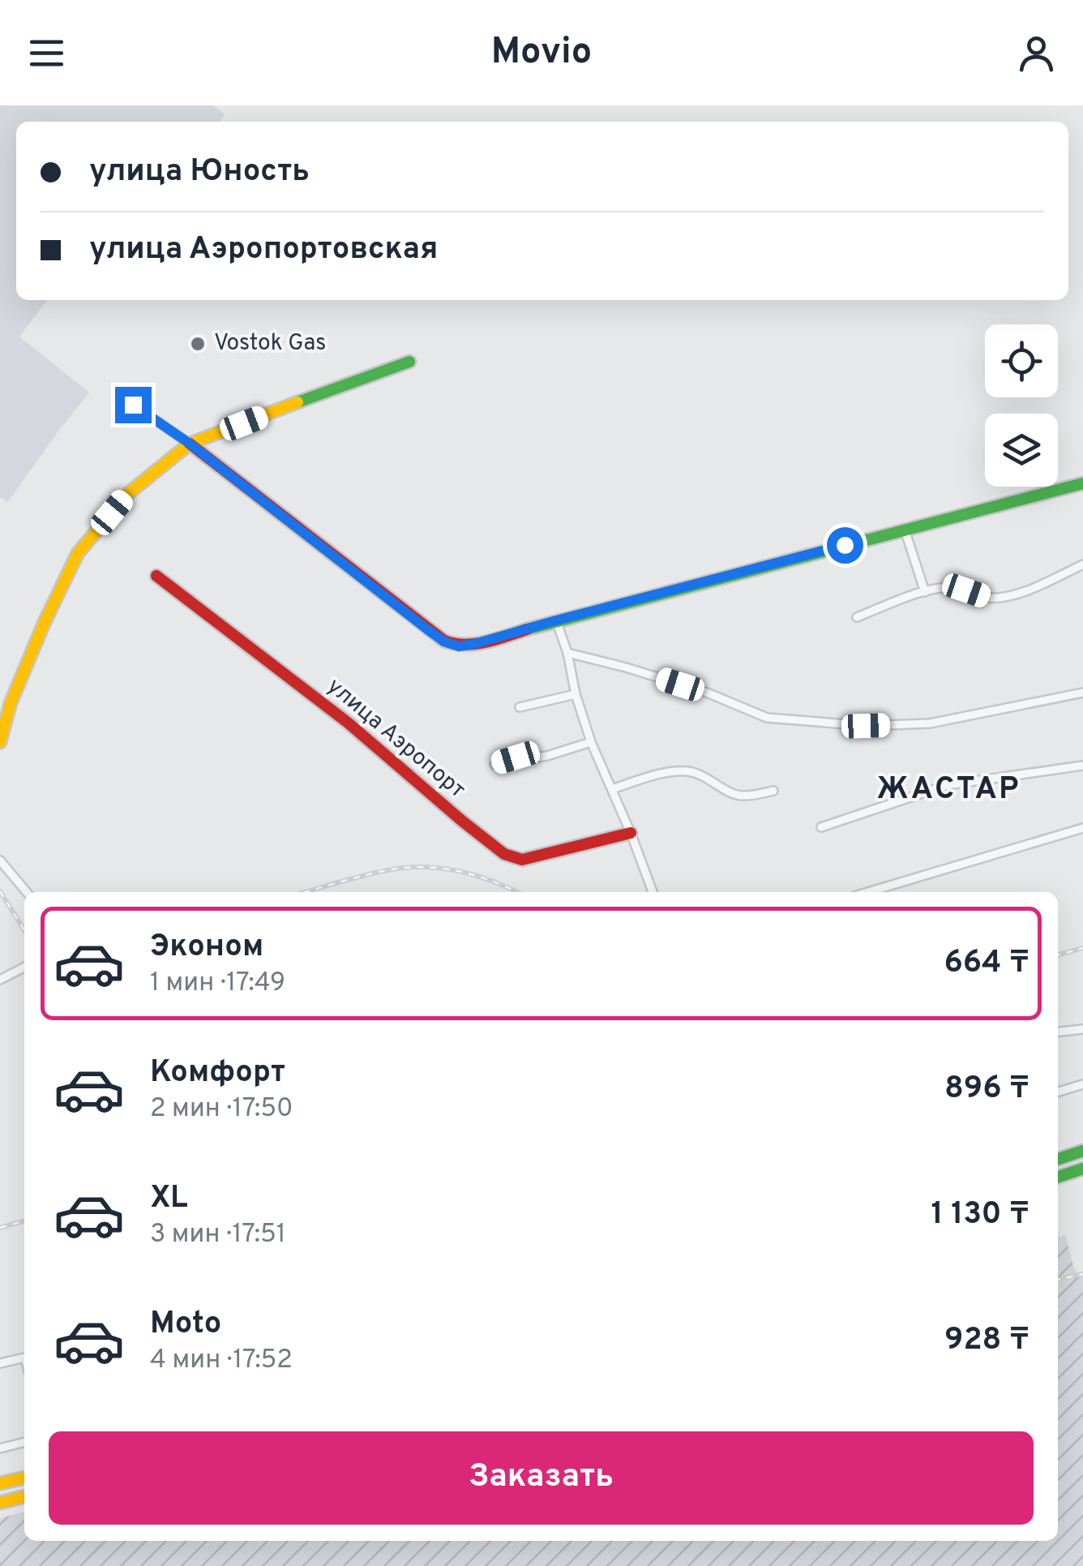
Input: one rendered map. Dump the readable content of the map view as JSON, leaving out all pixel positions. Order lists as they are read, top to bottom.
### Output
{
  "streets": {
    "main road": ["улица Аэропорт"]
  },
  "districts": ["ЖАСТАР"],
  "places": ["Vostok Gas"],
  "page": {
    "header": "Movio",
    "banner": ["улица Юность", "улица Аэропортовская"],
    "list": [
      {
        "name": "Эконом",
        "note": "1 мин · 17:49",
        "value": "664 ₸"
      },
      {
        "name": "Комфорт",
        "note": "2 мин · 17:50",
        "value": "896 ₸"
      },
      {
        "name": "XL",
        "note": "3 мин · 17:51",
        "value": "1 130 ₸"
      },
      {
        "name": "Moto",
        "note": "4 мин · 17:52",
        "value": "928 ₸"
      }
    ],
    "buttons": "Заказать"
  }
}
